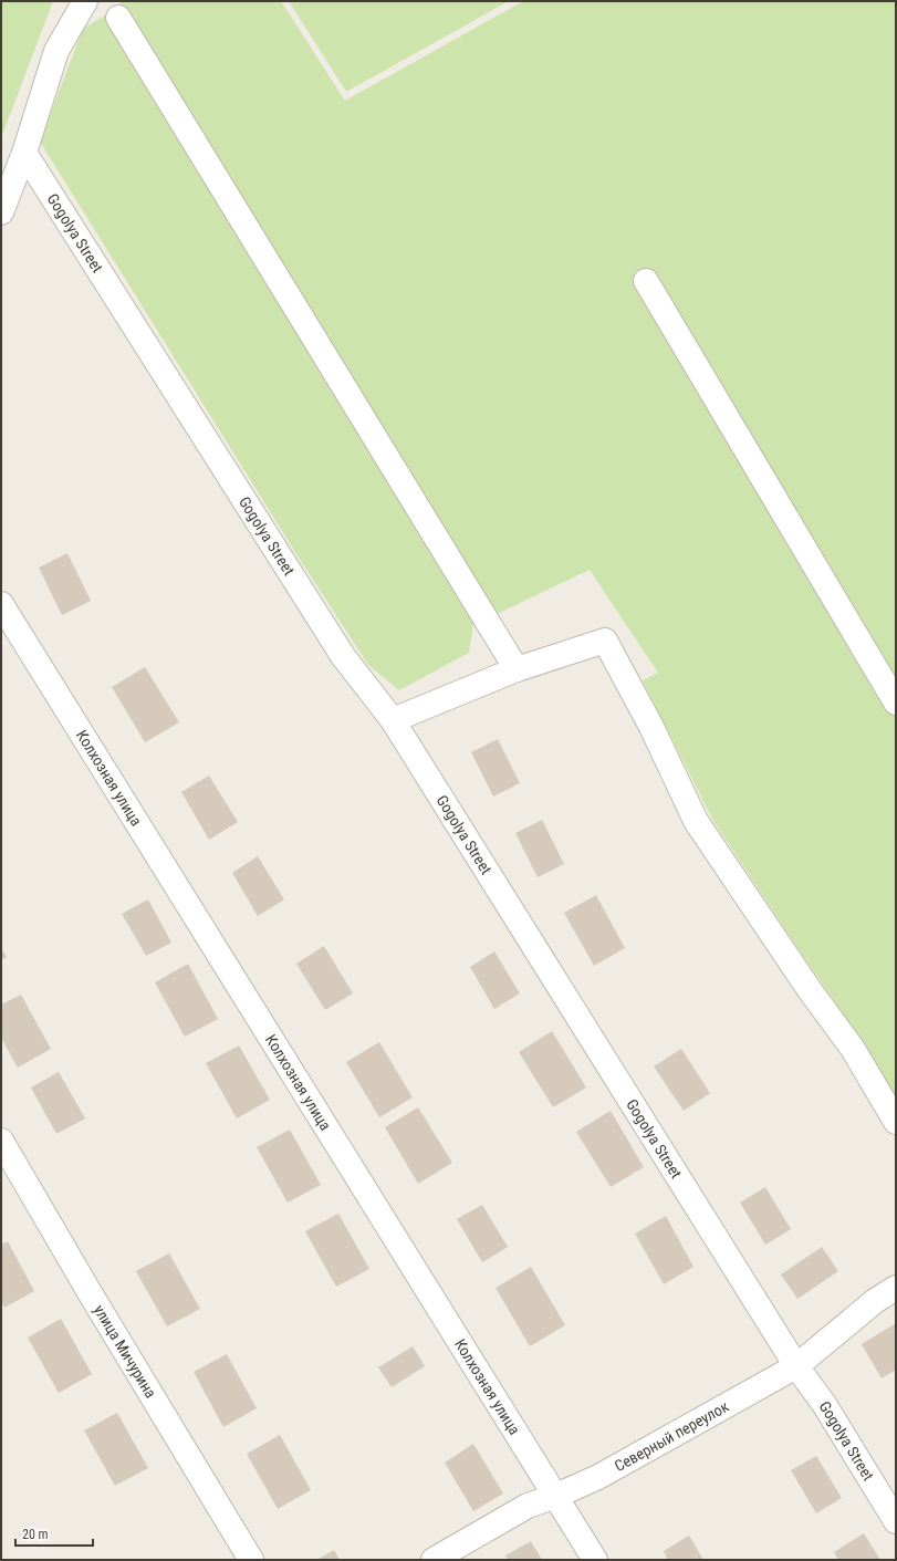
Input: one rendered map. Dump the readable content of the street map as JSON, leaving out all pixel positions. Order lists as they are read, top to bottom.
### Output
{
  "streets": {
    "street": [
      "Gogolya Street",
      "Колхозная улица",
      "улица Мичурина",
      "Северный переулок"
    ]
  },
  "crossings": [
    ["Gogolya Street", "Северный переулок"],
    ["Колхозная улица", "Северный переулок"]
  ],
  "scale_bar": "20 m"
}
